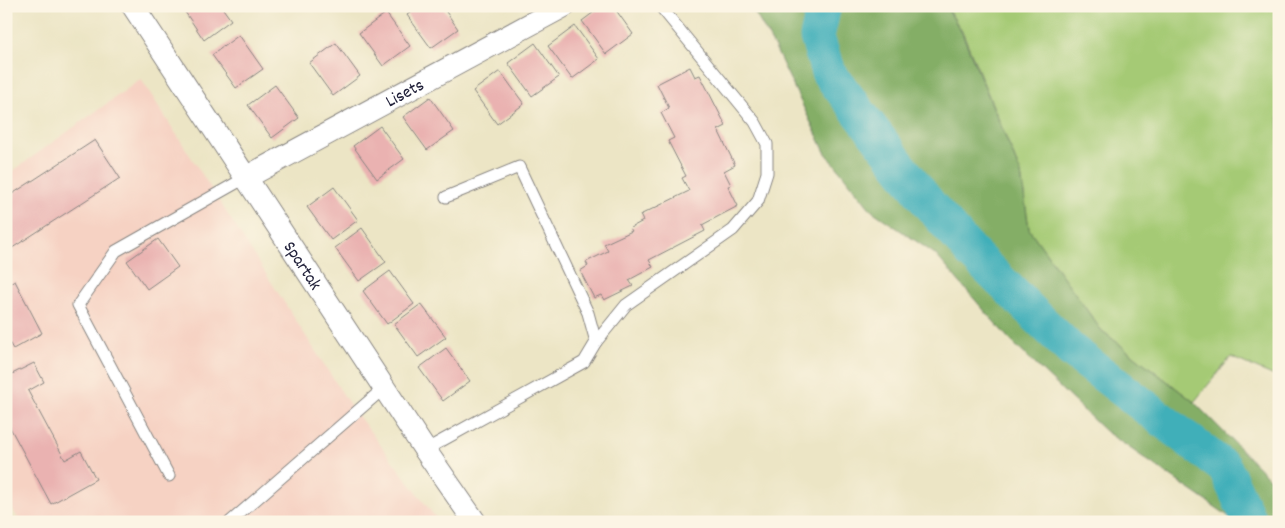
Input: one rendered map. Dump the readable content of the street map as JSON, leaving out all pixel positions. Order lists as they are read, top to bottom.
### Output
{
  "streets": {
    "street": ["Lisets", "Spartak"]
  },
  "crossings": [
    ["Lisets", "Spartak"]
  ]
}
